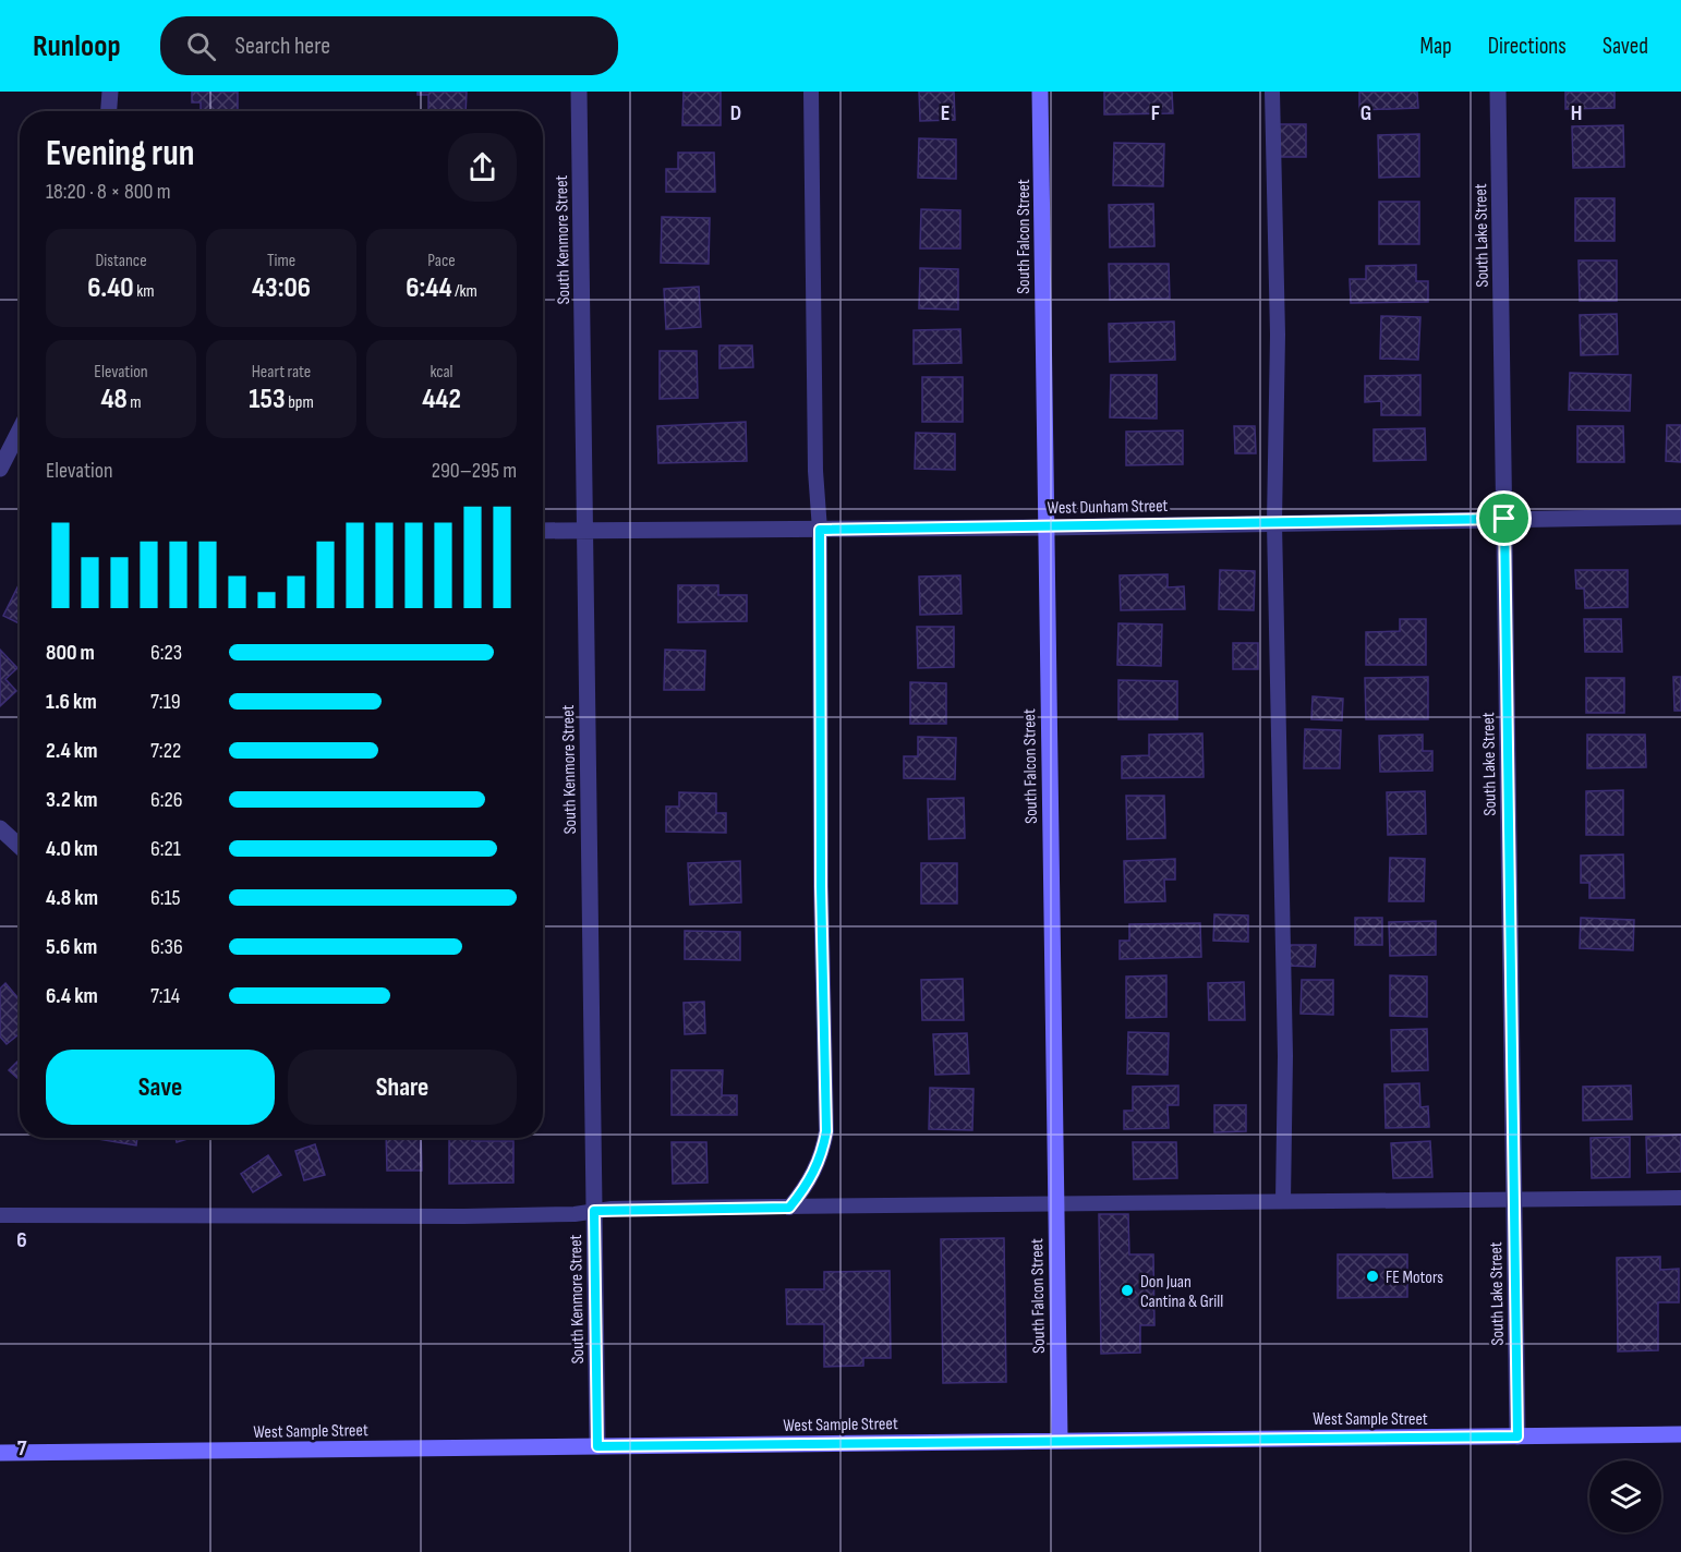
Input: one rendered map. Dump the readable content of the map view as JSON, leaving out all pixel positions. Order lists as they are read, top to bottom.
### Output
{
  "streets": {
    "main road": ["South Falcon Street", "West Sample Street"],
    "street": ["South Lake Street", "South Kenmore Street", "West Dunham Street"]
  },
  "crossings": [
    ["South Lake Street", "West Dunham Street"],
    ["South Lake Street", "West Sample Street"],
    ["South Falcon Street", "West Dunham Street"],
    ["South Falcon Street", "West Sample Street"],
    ["South Kenmore Street", "West Dunham Street"],
    ["South Kenmore Street", "West Sample Street"]
  ],
  "places": ["FE Motors", "Don Juan Cantina & Grill"],
  "page": {
    "header": "Runloop",
    "search": "Search here",
    "nav": ["Map", "Directions", "Saved"],
    "heading": ["Evening run", "18:20 · 8 × 800 m"],
    "stats": [
      ["Distance", "6.40 km"],
      ["Time", "43:06"],
      ["Pace", "6:44 /km"],
      ["Elevation", "48 m"],
      ["Heart rate", "153 bpm"],
      ["kcal", "442"]
    ],
    "chart": ["Elevation", "290–295 m"],
    "list": [
      {
        "name": "800 m",
        "note": "6:23"
      },
      {
        "name": "1.6 km",
        "note": "7:19"
      },
      {
        "name": "2.4 km",
        "note": "7:22"
      },
      {
        "name": "3.2 km",
        "note": "6:26"
      },
      {
        "name": "4.0 km",
        "note": "6:21"
      },
      {
        "name": "4.8 km",
        "note": "6:15"
      },
      {
        "name": "5.6 km",
        "note": "6:36"
      },
      {
        "name": "6.4 km",
        "note": "7:14"
      }
    ],
    "buttons": ["Save", "Share"]
  },
  "grid": {
    "columns": [
      "D",
      "E",
      "F",
      "G",
      "H"
    ],
    "rows": ["6", "7"]
  }
}
